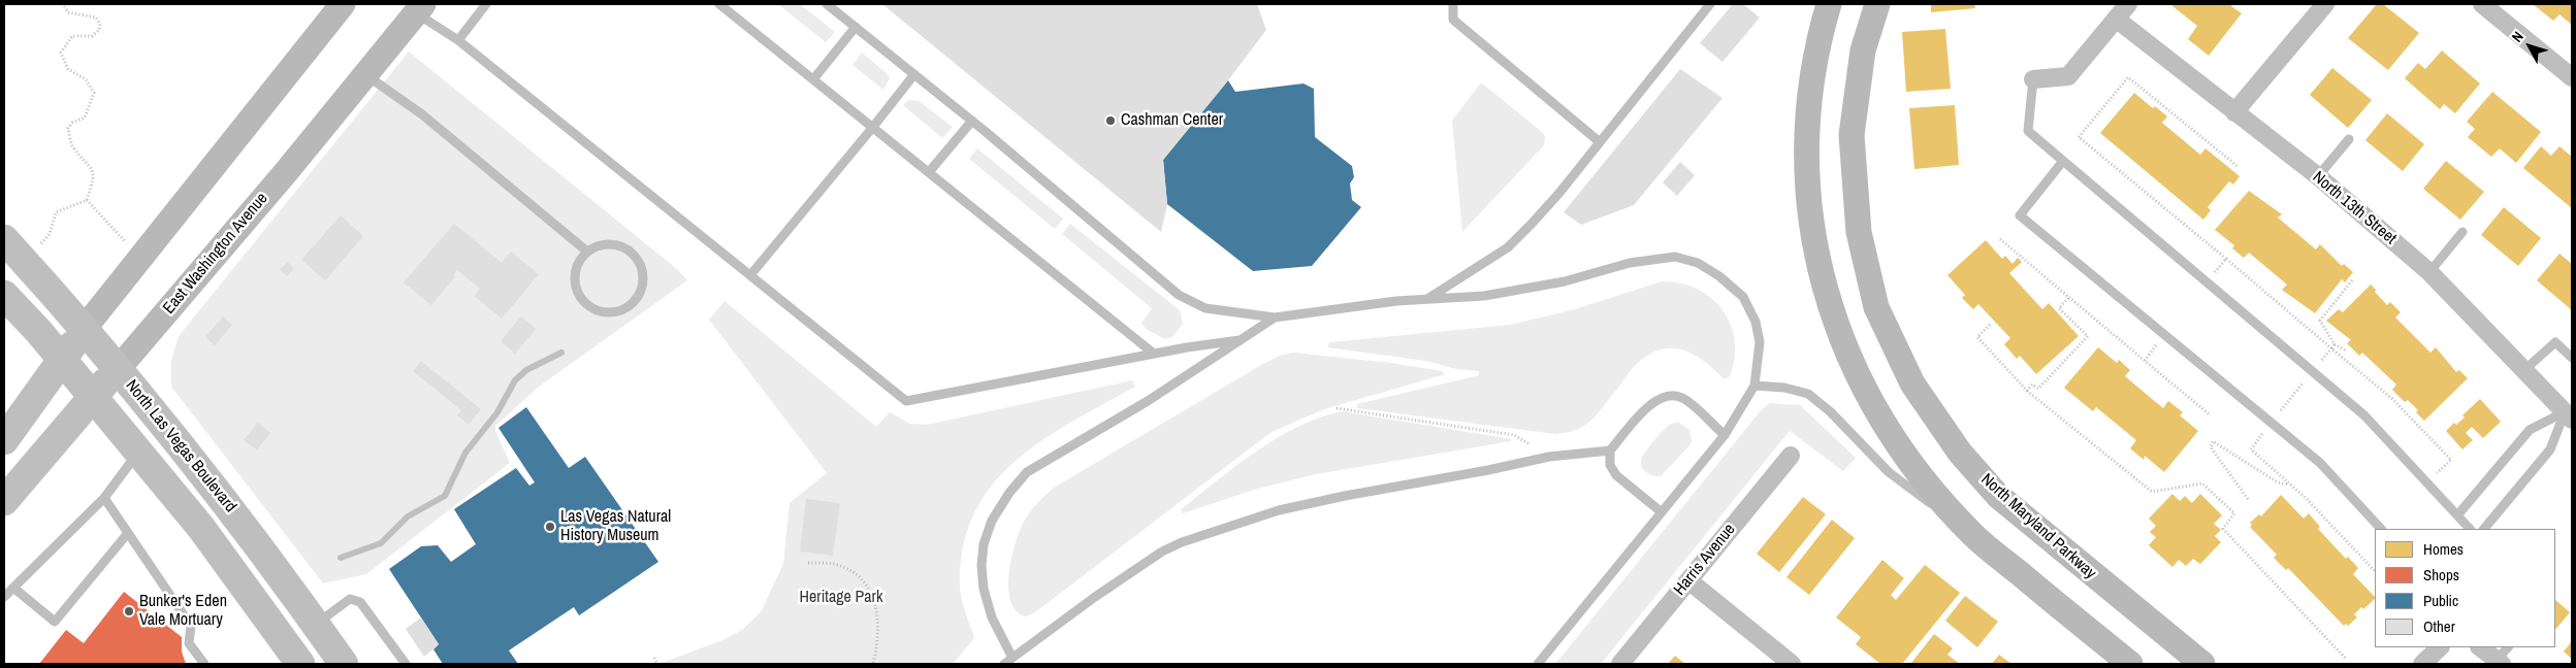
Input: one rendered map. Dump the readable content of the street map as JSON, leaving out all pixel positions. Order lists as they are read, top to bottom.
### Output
{
  "streets": {
    "main road": ["East Washington Avenue", "North Las Vegas Boulevard", "North Maryland Parkway"],
    "street": ["North 13th Street", "Harris Avenue"]
  },
  "crossings": [
    ["East Washington Avenue", "North Las Vegas Boulevard"]
  ],
  "parks": ["Heritage Park"],
  "places": ["Cashman Center", "Las Vegas Natural History Museum", "Bunker's Eden Vale Mortuary"],
  "legend": [
    "Homes",
    "Shops",
    "Public",
    "Other"
  ],
  "north": "top left"
}
